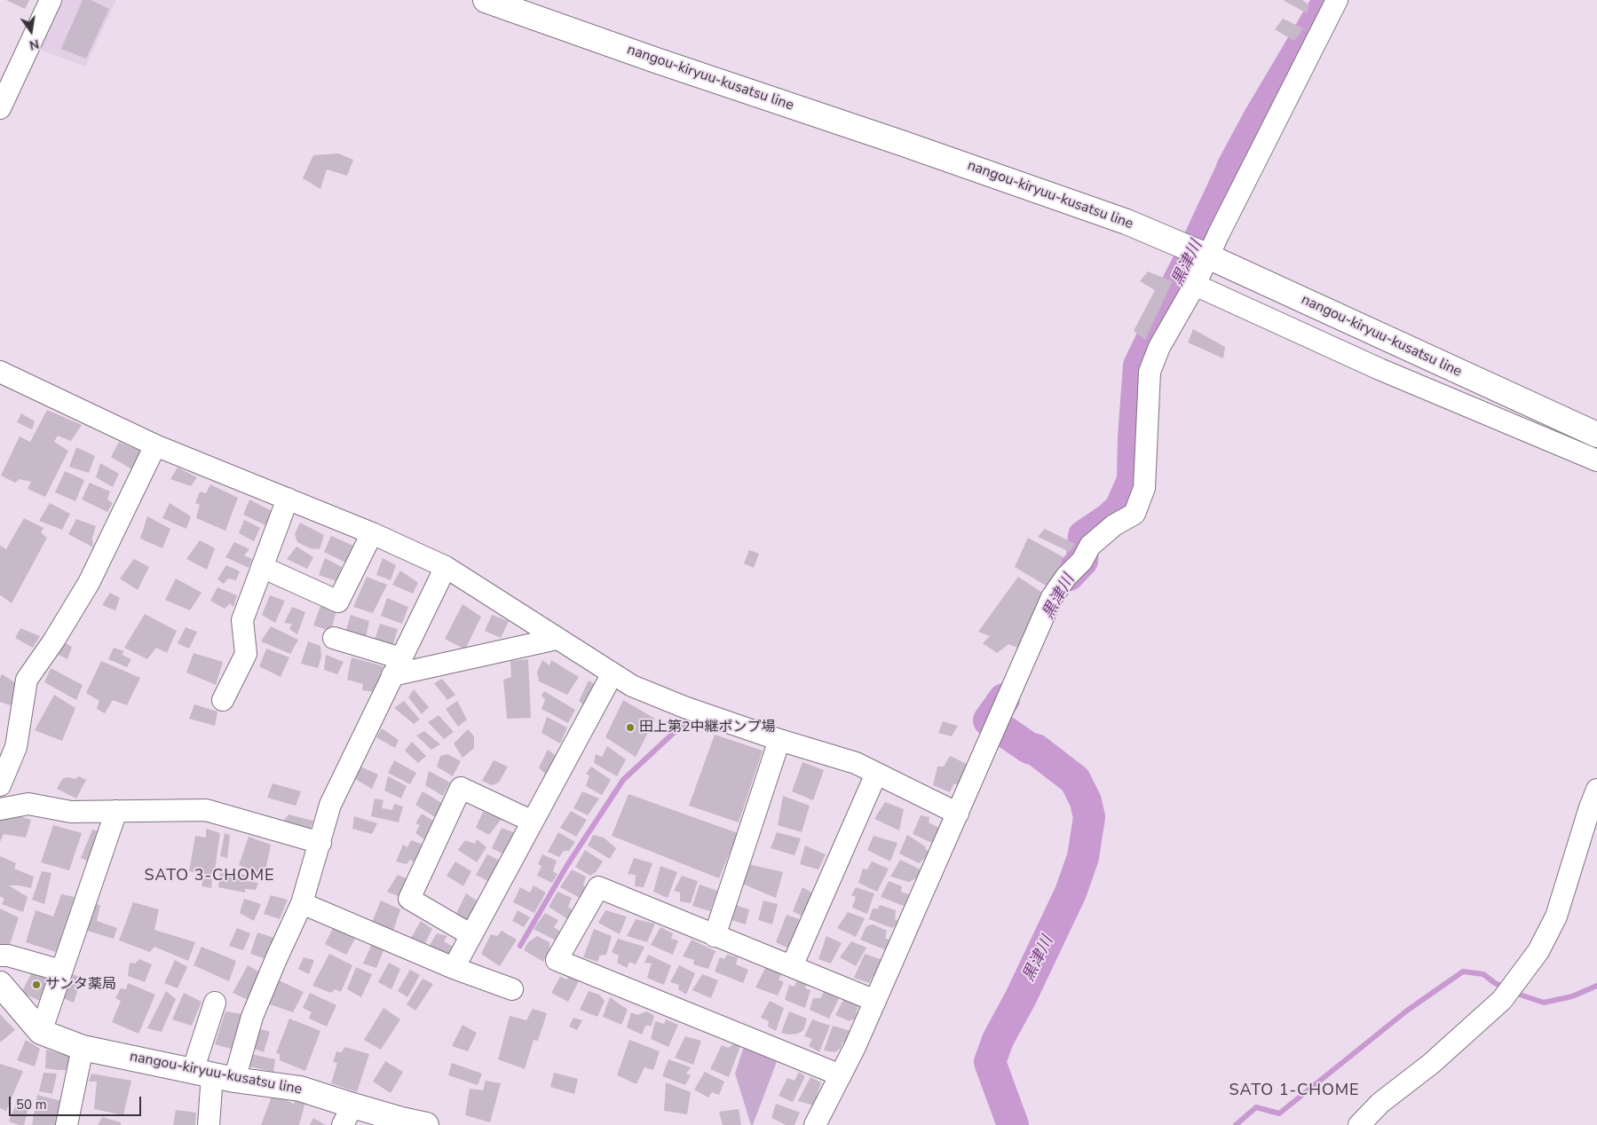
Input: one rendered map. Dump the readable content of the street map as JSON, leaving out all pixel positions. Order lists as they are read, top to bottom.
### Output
{
  "streets": {
    "main road": ["nangou-kiryuu-kusatsu line"]
  },
  "districts": ["SATO 3-CHOME", "SATO 1-CHOME"],
  "water": ["黒津川"],
  "places": ["田上第2中継ポンプ場", "サンタ薬局"],
  "scale_bar": "50 m",
  "north": "bottom"
}
